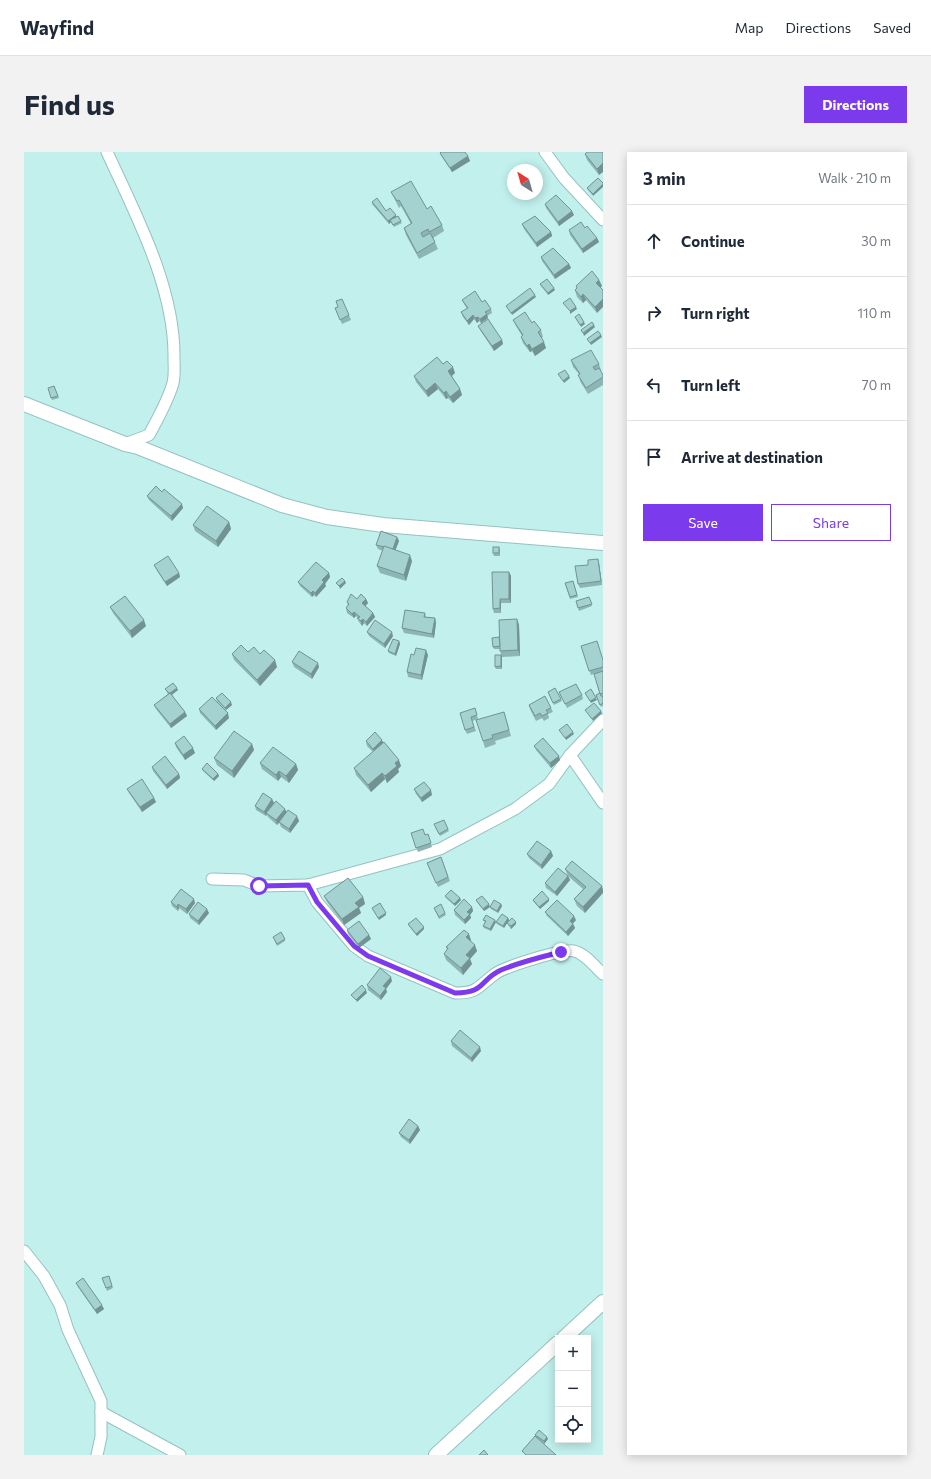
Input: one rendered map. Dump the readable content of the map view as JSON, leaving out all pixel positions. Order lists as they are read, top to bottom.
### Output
{
  "north": "top left",
  "page": {
    "header": "Wayfind",
    "nav": ["Map", "Directions", "Saved"],
    "buttons": [
      "Directions",
      ["Save", "Share"]
    ],
    "title": "Find us",
    "heading": ["3 min", "Walk · 210 m"],
    "list": [
      ["Continue", "30 m"],
      ["Turn right", "110 m"],
      ["Turn left", "70 m"],
      "Arrive at destination"
    ],
    "map_buttons": ["+", "−"]
  }
}
